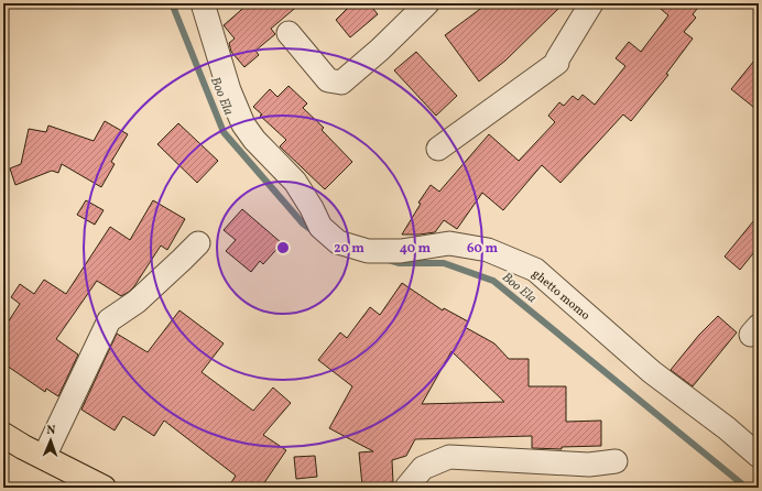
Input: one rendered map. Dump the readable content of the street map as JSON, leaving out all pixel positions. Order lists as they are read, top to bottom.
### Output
{
  "streets": {
    "street": ["ghetto momo"]
  },
  "water": ["Boo Ela"],
  "north": "top",
  "rings": ["20 m", "40 m", "60 m"]
}
